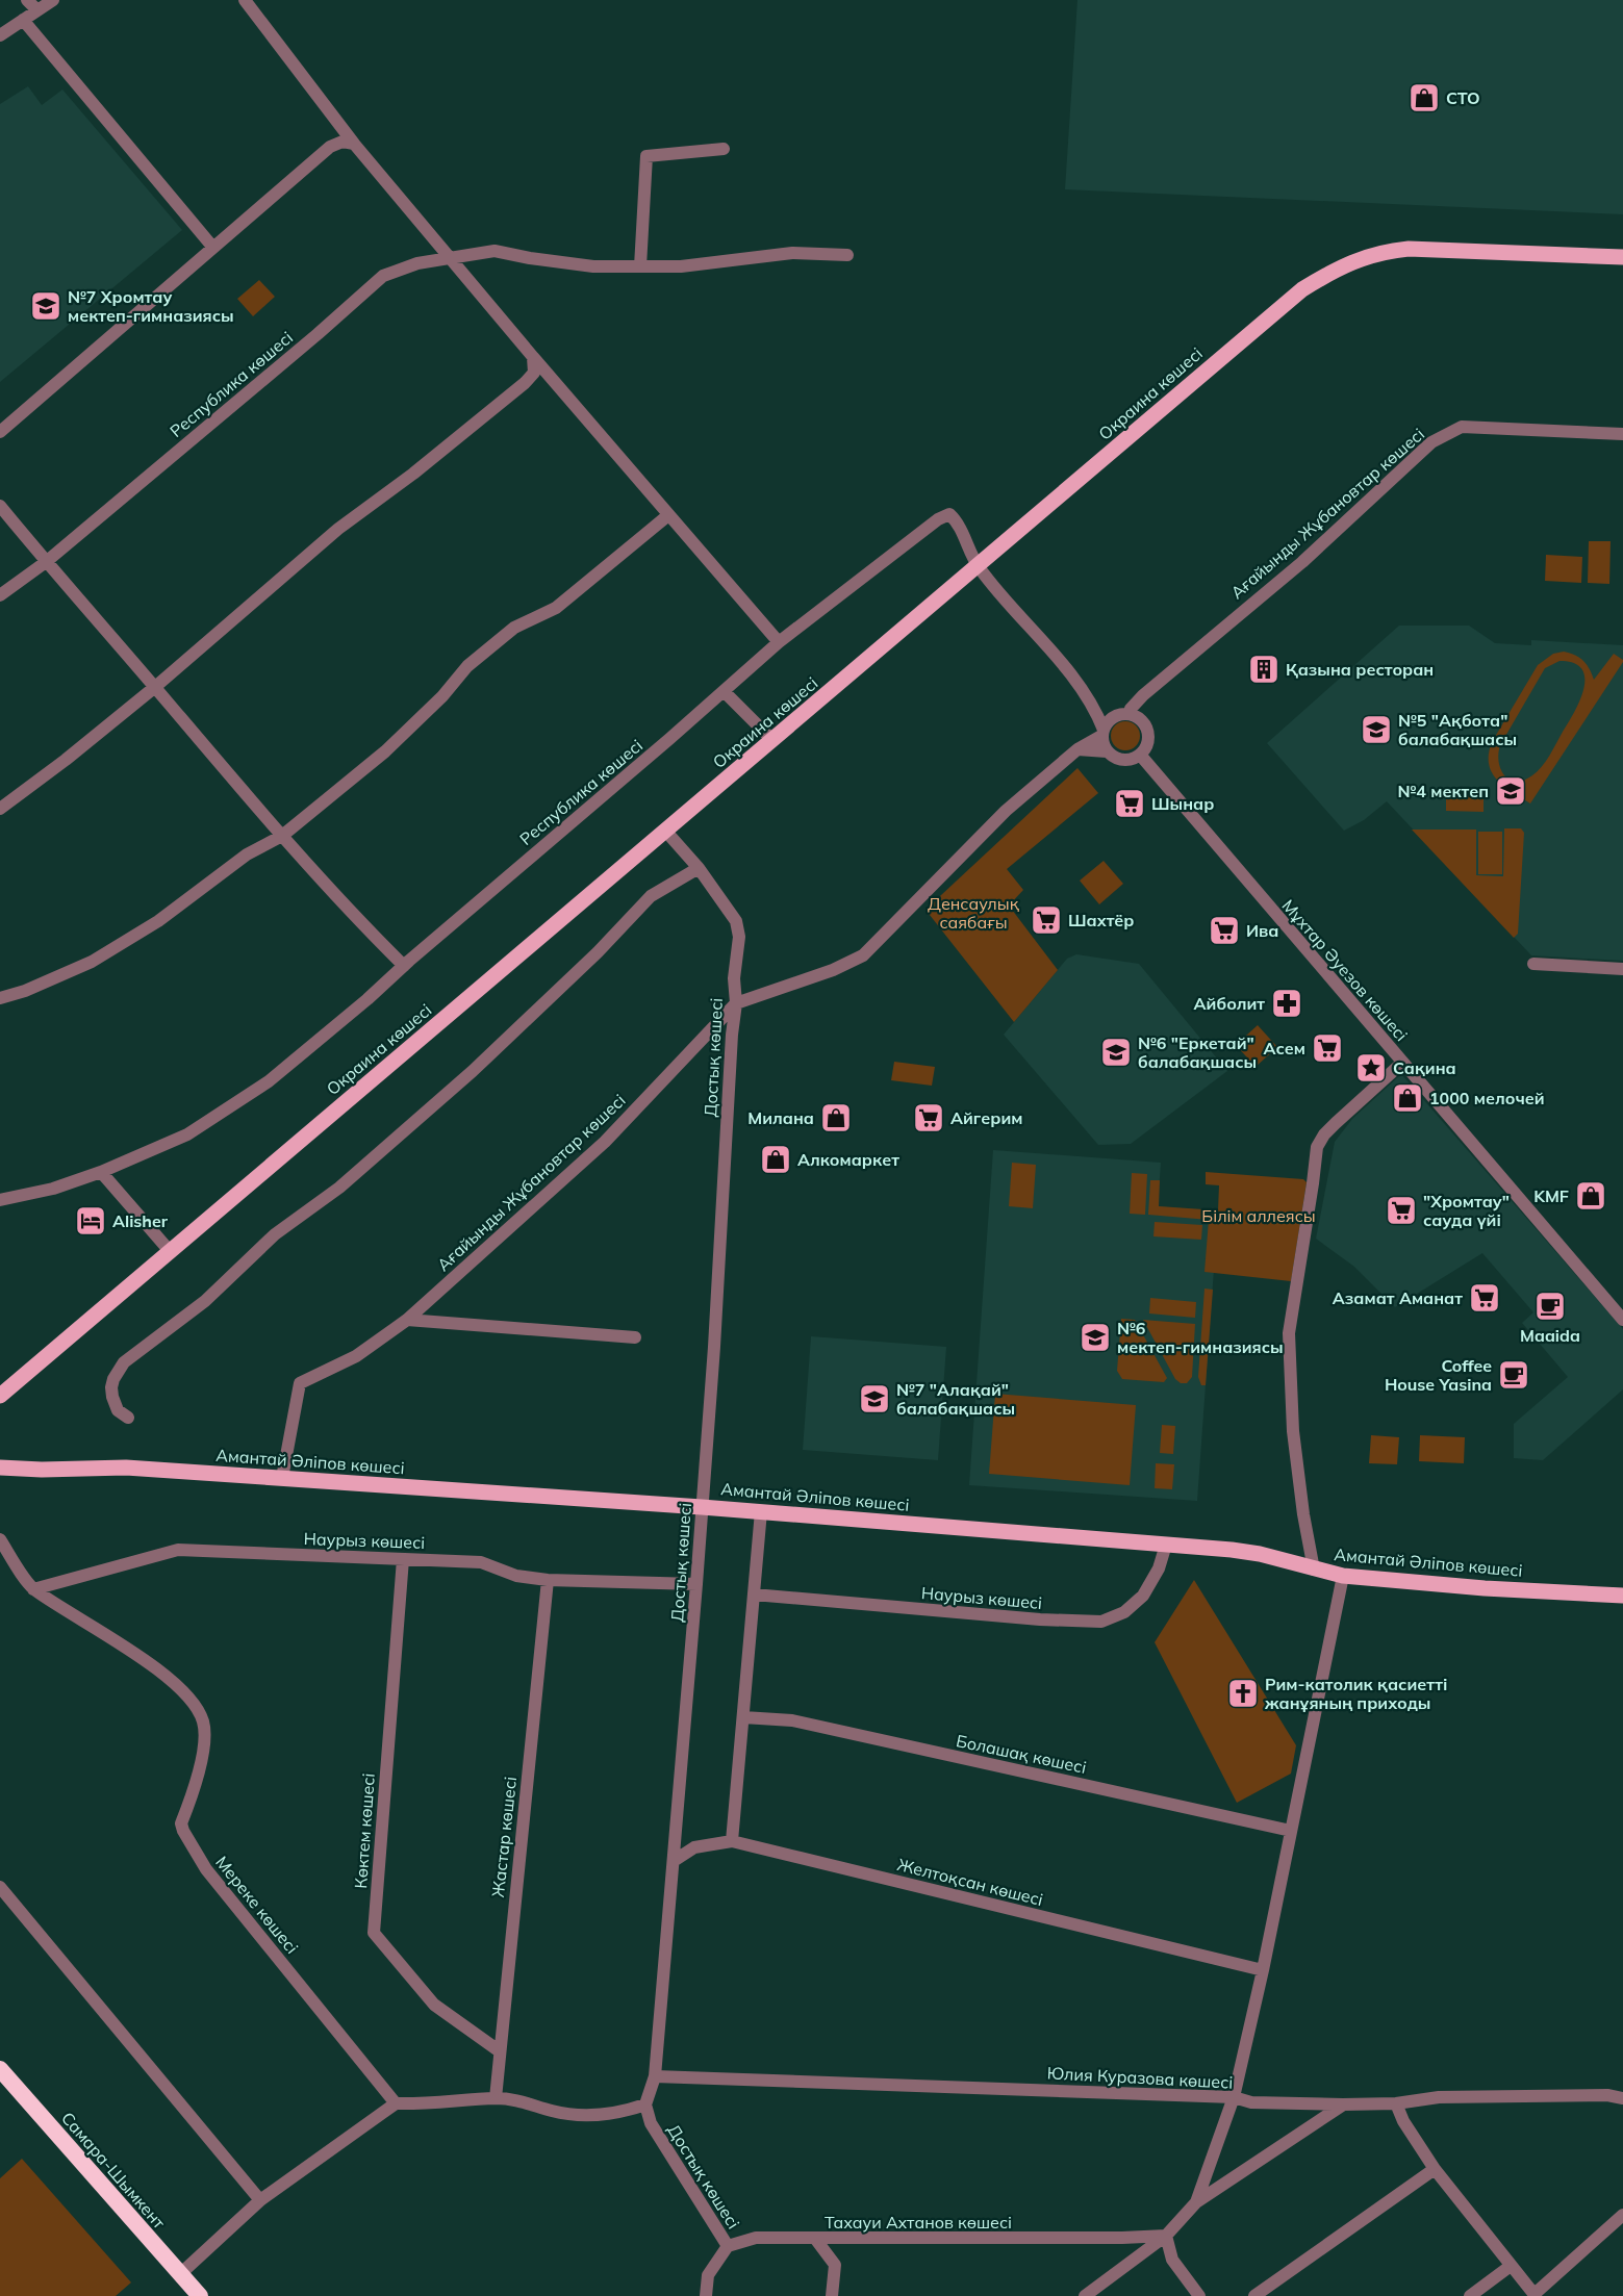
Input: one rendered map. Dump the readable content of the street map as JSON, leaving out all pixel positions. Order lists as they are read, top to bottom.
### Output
{
  "streets": {
    "highway": ["Самара-Шымкент"],
    "main road": ["Окраина көшесі", "Амантай Әліпов көшесі"],
    "street": [
      "Республика көшесі",
      "Ағайынды Жұбановтар көшесі",
      "Мұхтар Әуезов көшесі",
      "Достық көшесі",
      "Наурыз көшесі",
      "Болашақ көшесі",
      "Көктем көшесі",
      "Жастар көшесі",
      "Желтоқсан көшесі",
      "Мереке көшесі",
      "Юлия Куразова көшесі",
      "Тахауи Ахтанов көшесі"
    ]
  },
  "crossings": [
    ["Республика көшесі", "Окраина көшесі"],
    ["Окраина көшесі", "Достық көшесі"],
    ["Ағайынды Жұбановтар көшесі", "Мұхтар Әуезов көшесі"],
    ["Ағайынды Жұбановтар көшесі", "Достық көшесі"],
    ["Ағайынды Жұбановтар көшесі", "Амантай Әліпов көшесі"],
    ["Достық көшесі", "Амантай Әліпов көшесі"],
    ["Достық көшесі", "Наурыз көшесі"],
    ["Достық көшесі", "Желтоқсан көшесі"],
    ["Достық көшесі", "Юлия Куразова көшесі"],
    ["Достық көшесі", "Тахауи Ахтанов көшесі"],
    ["Амантай Әліпов көшесі", "Наурыз көшесі"],
    ["Наурыз көшесі", "Көктем көшесі"],
    ["Наурыз көшесі", "Жастар көшесі"],
    ["Наурыз көшесі", "Мереке көшесі"],
    ["Көктем көшесі", "Жастар көшесі"]
  ],
  "parks": ["Денсаулық саябағы", "Білім аллеясы"],
  "places": {
    "shop": [
      "СТО",
      "1000 мелочей",
      "Милана",
      "Алкомаркет",
      "KMF"
    ],
    "school or university": [
      "№7 Хромтау мектеп-гимназиясы",
      "№5 \"Ақбота\" балабақшасы",
      "№4 мектеп",
      "№6 \"Еркетай\" балабақшасы",
      "№6 мектеп-гимназиясы",
      "№7 \"Алақай\" балабақшасы"
    ],
    "building": ["Қазына ресторан"],
    "supermarket": [
      "Шынар",
      "Шахтёр",
      "Ива",
      "Асем",
      "Айгерим",
      "\"Хромтау\" сауда үйі",
      "Азамат Аманат"
    ],
    "pharmacy": ["Айболит"],
    "place": ["Сақина"],
    "hotel": ["Alisher"],
    "cafe": ["Maaida", "Coffee House Yasina"],
    "church": ["Рим-католик қасиетті жанұяның приходы"]
  }
}
